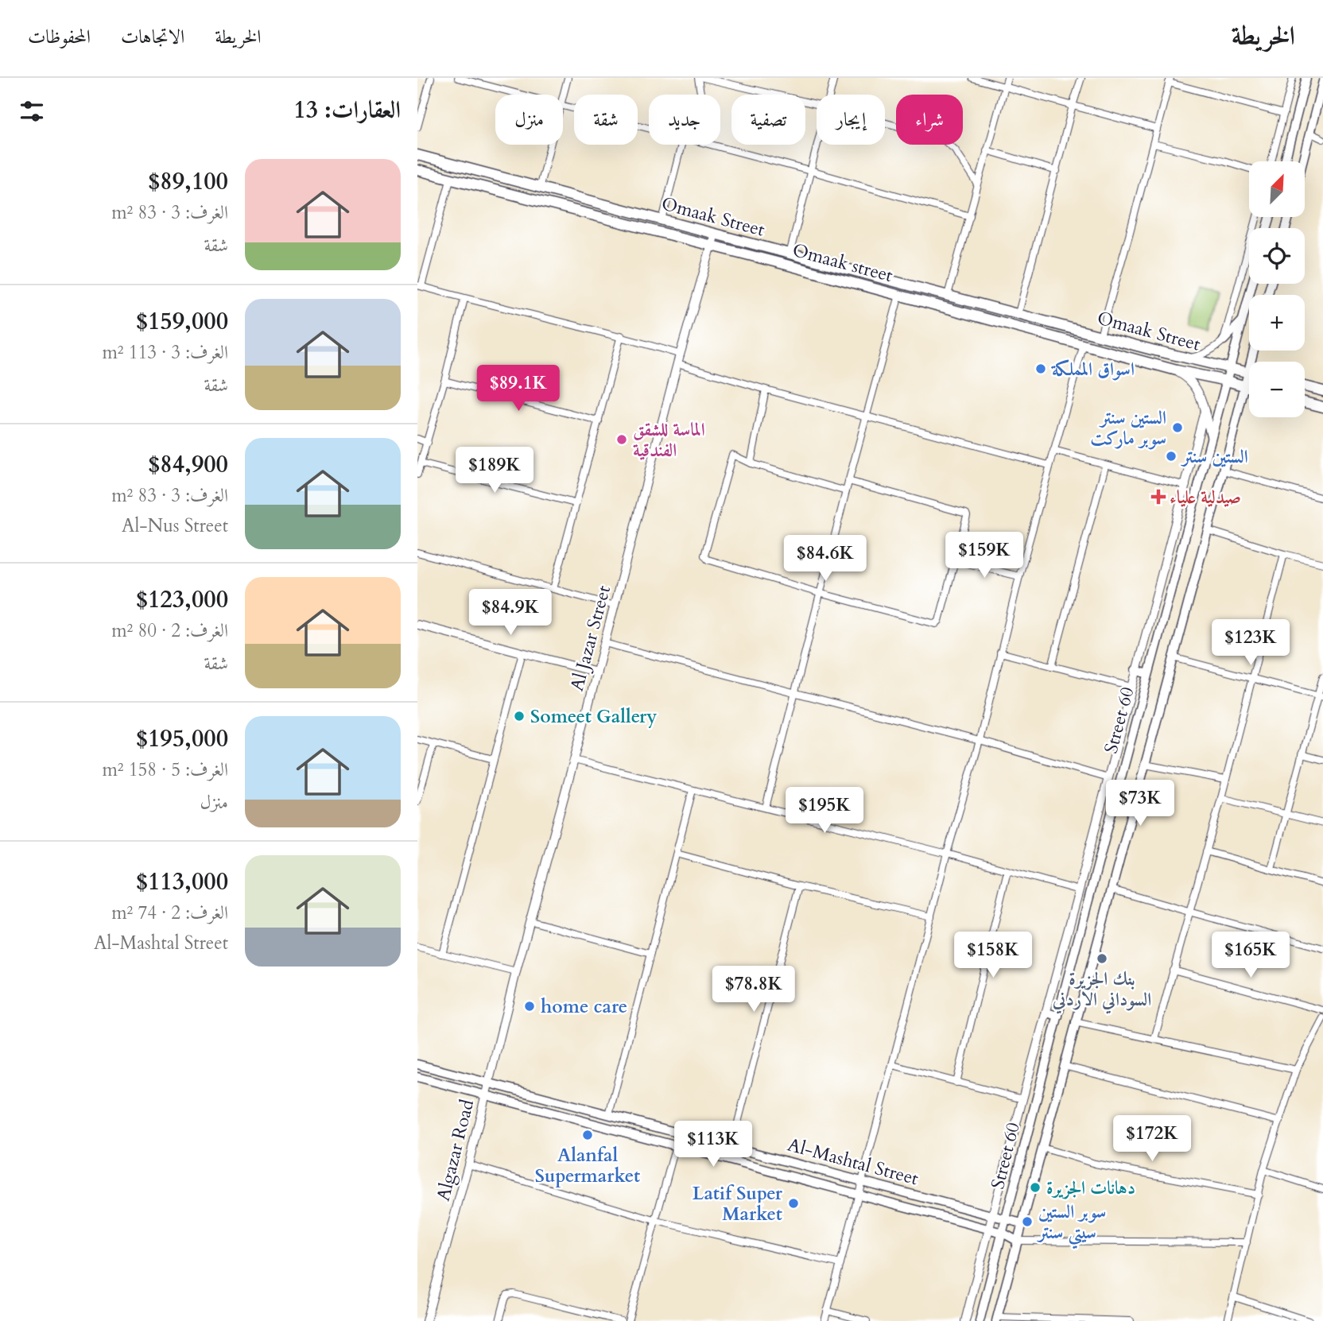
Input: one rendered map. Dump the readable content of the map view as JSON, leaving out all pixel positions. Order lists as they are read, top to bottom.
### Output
{
  "streets": {
    "main road": [
      "Omaak Street",
      "Omaak street",
      "Street 60",
      "Al-Mashtal Street"
    ],
    "street": ["Al Jazar Street", "Algazar Road"]
  },
  "crossings": [
    ["Omaak Street", "Al Jazar Street"],
    ["Omaak Street", "Street 60"],
    ["Omaak street", "Al Jazar Street"],
    ["Omaak street", "Street 60"],
    ["Al Jazar Street", "Algazar Road"],
    ["Al Jazar Street", "Al-Mashtal Street"],
    ["Street 60", "Al-Mashtal Street"],
    ["Algazar Road", "Al-Mashtal Street"]
  ],
  "places": {
    "other": [
      "اسواق المملكة",
      "الستين سنتر سوبر ماركت",
      "الماسة للشقق الفندقية",
      "الستين سنتر",
      "Someet Gallery",
      "بنك الجزيرة السوداني الاردني",
      "home care",
      "Alanfal Supermarket",
      "دهانات الجزيرة",
      "Latif Super Market",
      "سوبر الستين سيتي سنتر"
    ],
    "health": ["صيدلية علياء"]
  },
  "north": "top right",
  "page": {
    "header": "الخريطة",
    "nav": ["الخريطة", "الاتجاهات", "المحفوظات"],
    "heading": "العقارات: 13",
    "chip": [
      "شراء",
      "إيجار",
      "تصفية",
      "جديد",
      "شقة",
      "منزل"
    ],
    "list": [
      {
        "name": "$89,100",
        "note": "الغرف: 3 · 83 m² · شقة"
      },
      {
        "name": "$159,000",
        "note": "الغرف: 3 · 113 m² · شقة"
      },
      {
        "name": "$84,900",
        "note": "الغرف: 3 · 83 m² · Al-Nus Street"
      },
      {
        "name": "$123,000",
        "note": "الغرف: 2 · 80 m² · شقة"
      },
      {
        "name": "$195,000",
        "note": "الغرف: 5 · 158 m² · منزل"
      },
      {
        "name": "$113,000",
        "note": "الغرف: 2 · 74 m² · Al-Mashtal Street"
      }
    ],
    "map_buttons": ["+", "−"],
    "price": [
      "$89.1K",
      "$189K",
      "$159K",
      "$84.6K",
      "$84.9K",
      "$123K",
      "$73K",
      "$195K",
      "$158K",
      "$165K",
      "$78.8K",
      "$172K",
      "$113K"
    ]
  }
}
